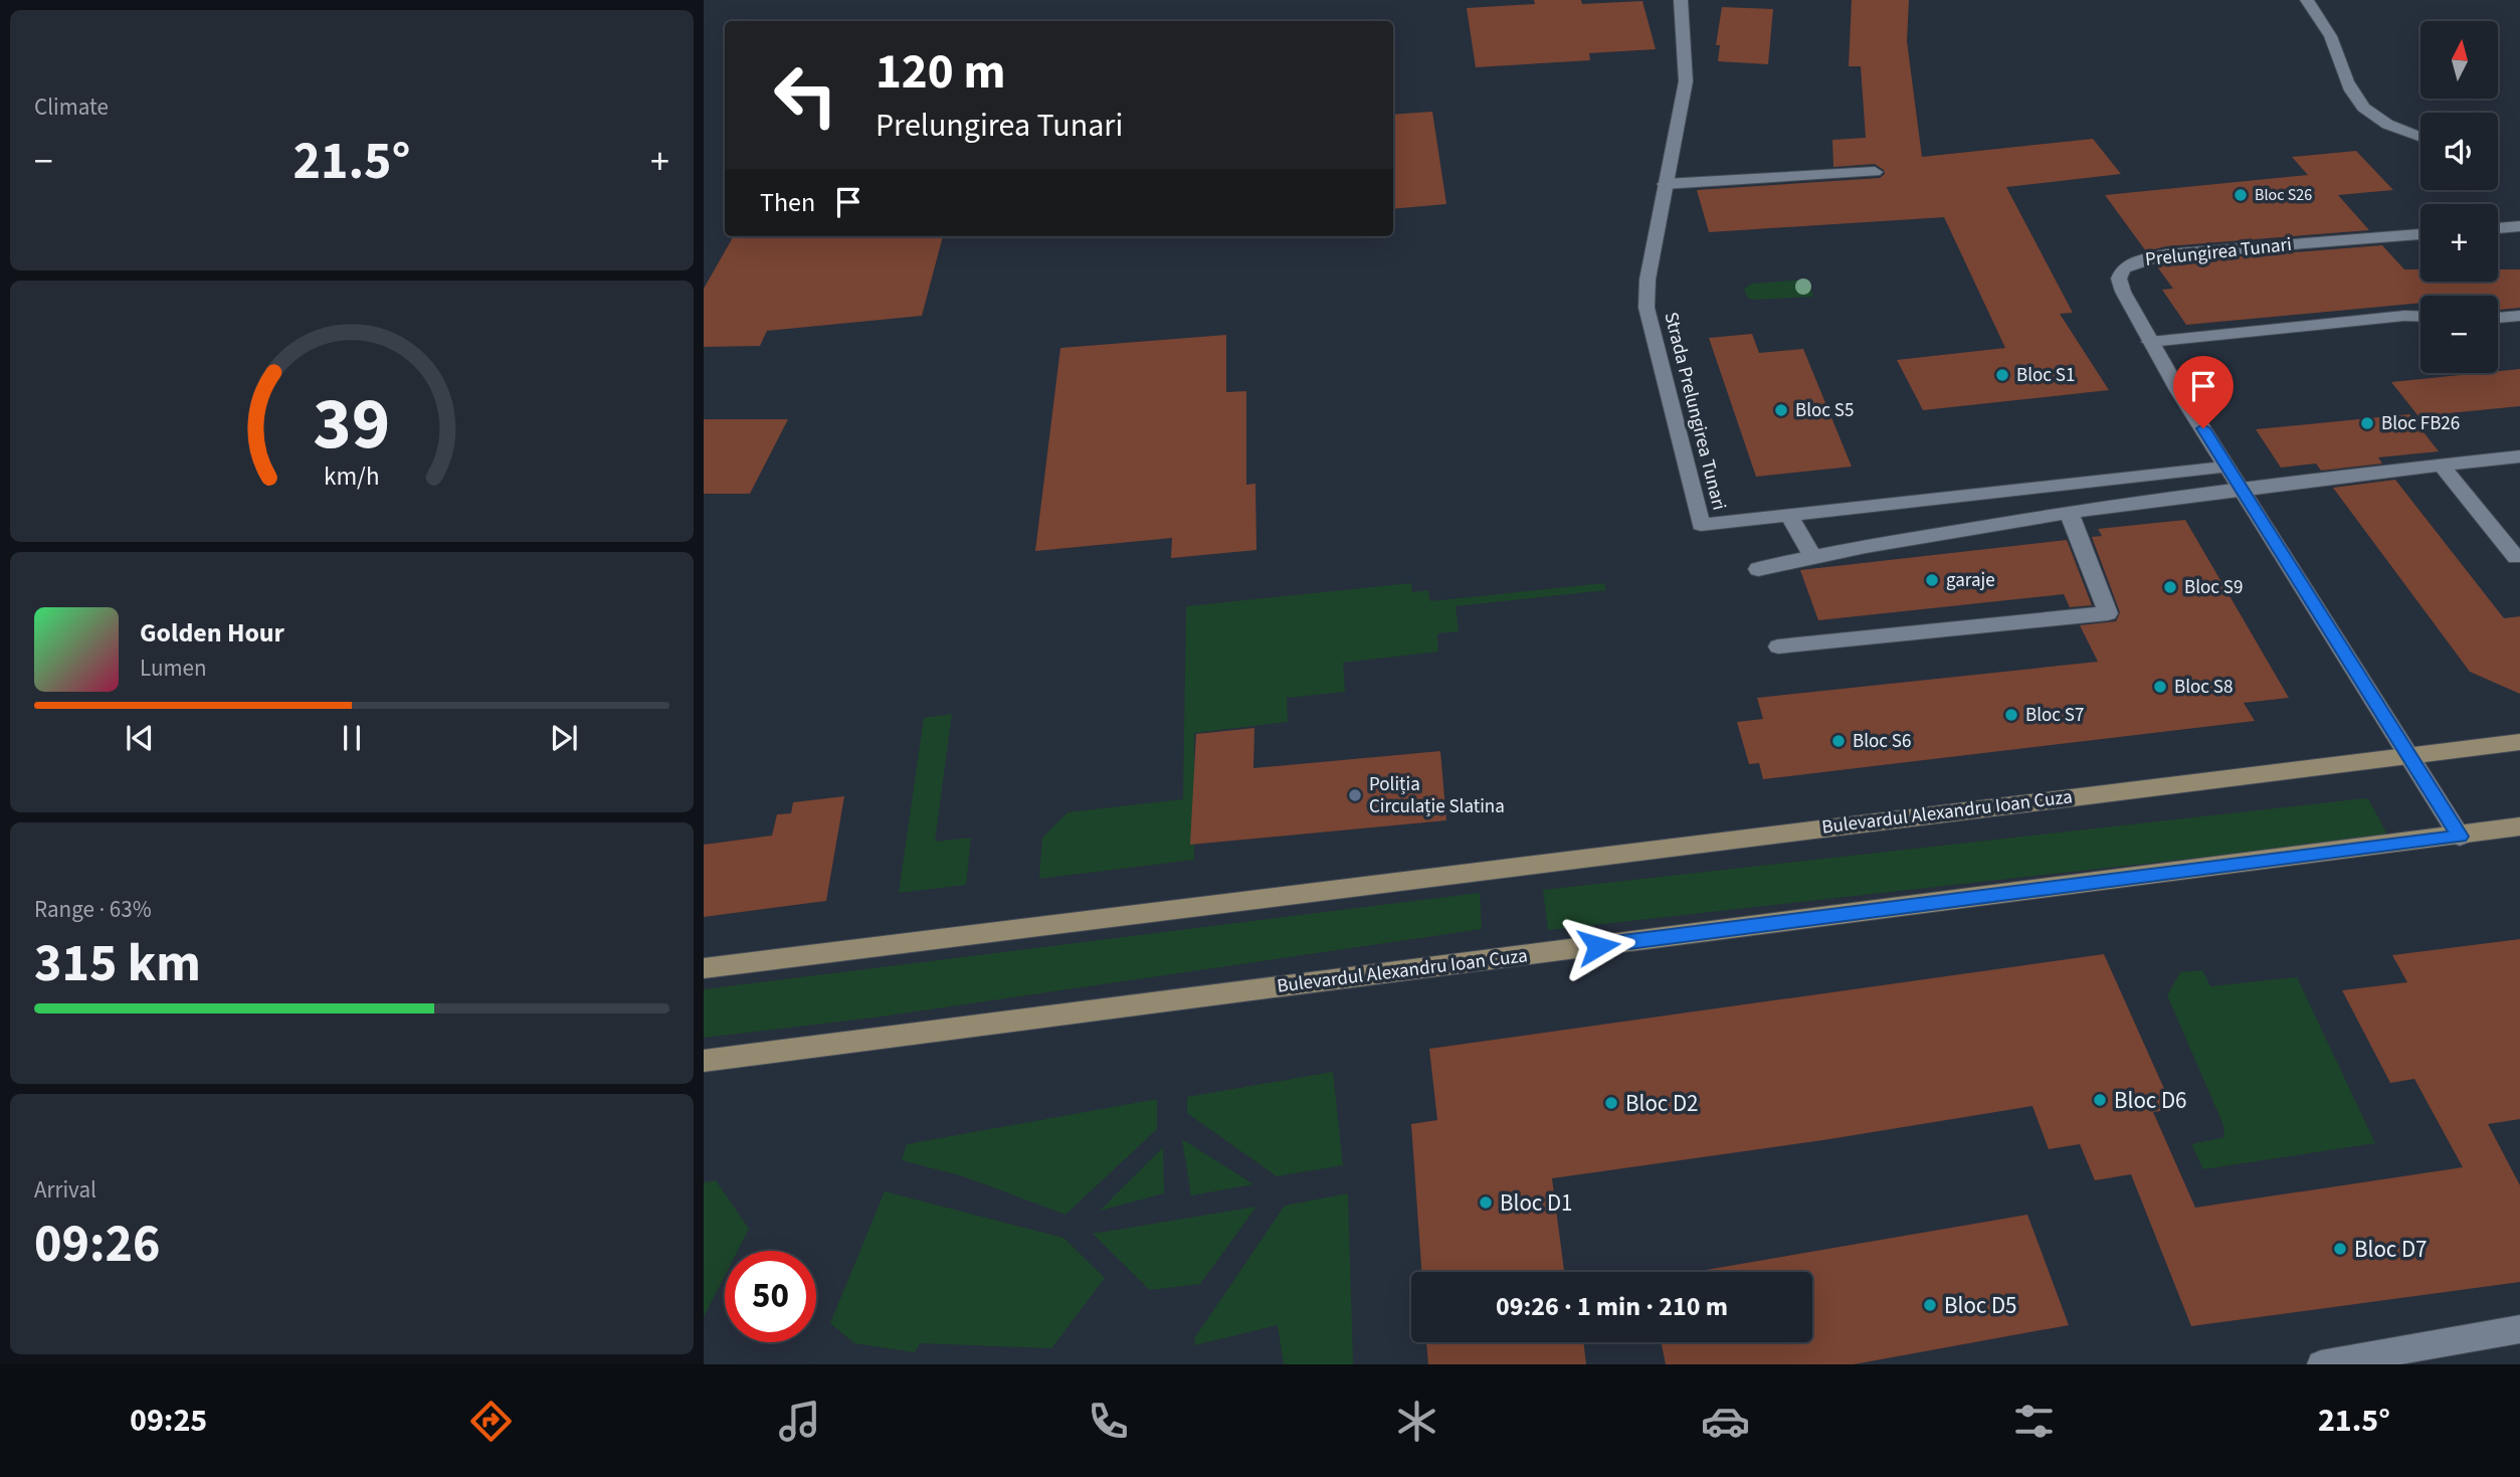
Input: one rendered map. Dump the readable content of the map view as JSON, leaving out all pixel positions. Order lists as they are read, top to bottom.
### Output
{
  "streets": {
    "main road": ["Bulevardul Alexandru Ioan Cuza"],
    "street": ["Prelungirea Tunari", "Strada Prelungirea Tunari"]
  },
  "crossings": [
    ["Prelungirea Tunari", "Bulevardul Alexandru Ioan Cuza"]
  ],
  "places": [
    "Bloc S26",
    "Bloc S1",
    "Bloc S5",
    "Bloc FB26",
    "garaje",
    "Bloc S9",
    "Bloc S8",
    "Bloc S7",
    "Bloc S6",
    "Poliția Circulație Slatina",
    "Bloc D6",
    "Bloc D2",
    "Bloc D1",
    "Bloc D7",
    "Bloc D5"
  ],
  "north": "top",
  "page": {
    "tile": [
      "Climate",
      ["Range · 63%", "315 km"],
      ["Arrival", "09:26"]
    ],
    "map_buttons": ["+", "−"],
    "turn": ["120 m", "Prelungirea Tunari"],
    "heat": ["−", "21.5°", "+"],
    "then": "Then",
    "song": ["Golden Hour", "Lumen"],
    "limit": "50",
    "trip": "09:26 · 1 min · 210 m",
    "tabs": ["09:25", "21.5°"],
    "gauge": ["39", "km/h"]
  }
}
